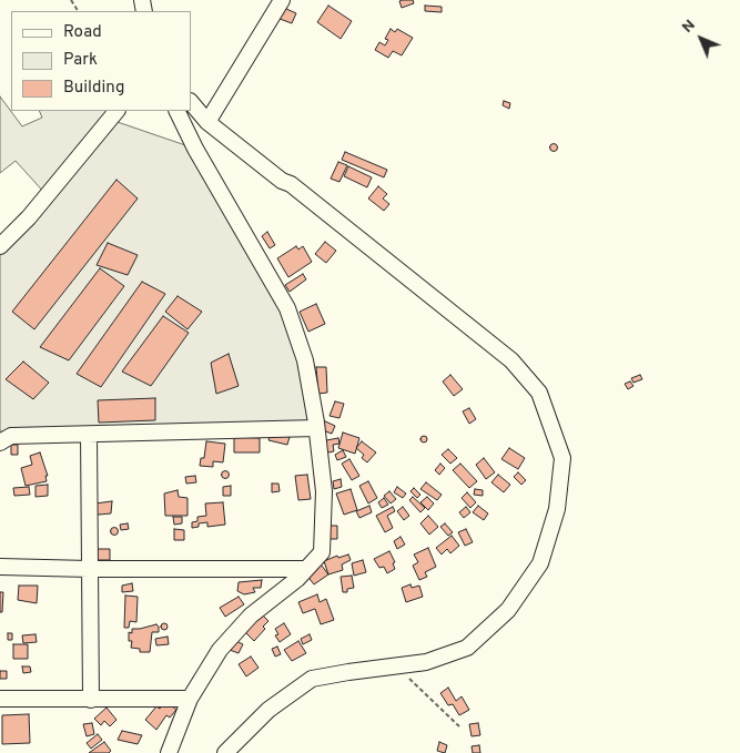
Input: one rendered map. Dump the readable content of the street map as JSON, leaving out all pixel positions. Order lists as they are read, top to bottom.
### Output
{
  "legend": ["Road", "Park", "Building"],
  "north": "top left"
}
